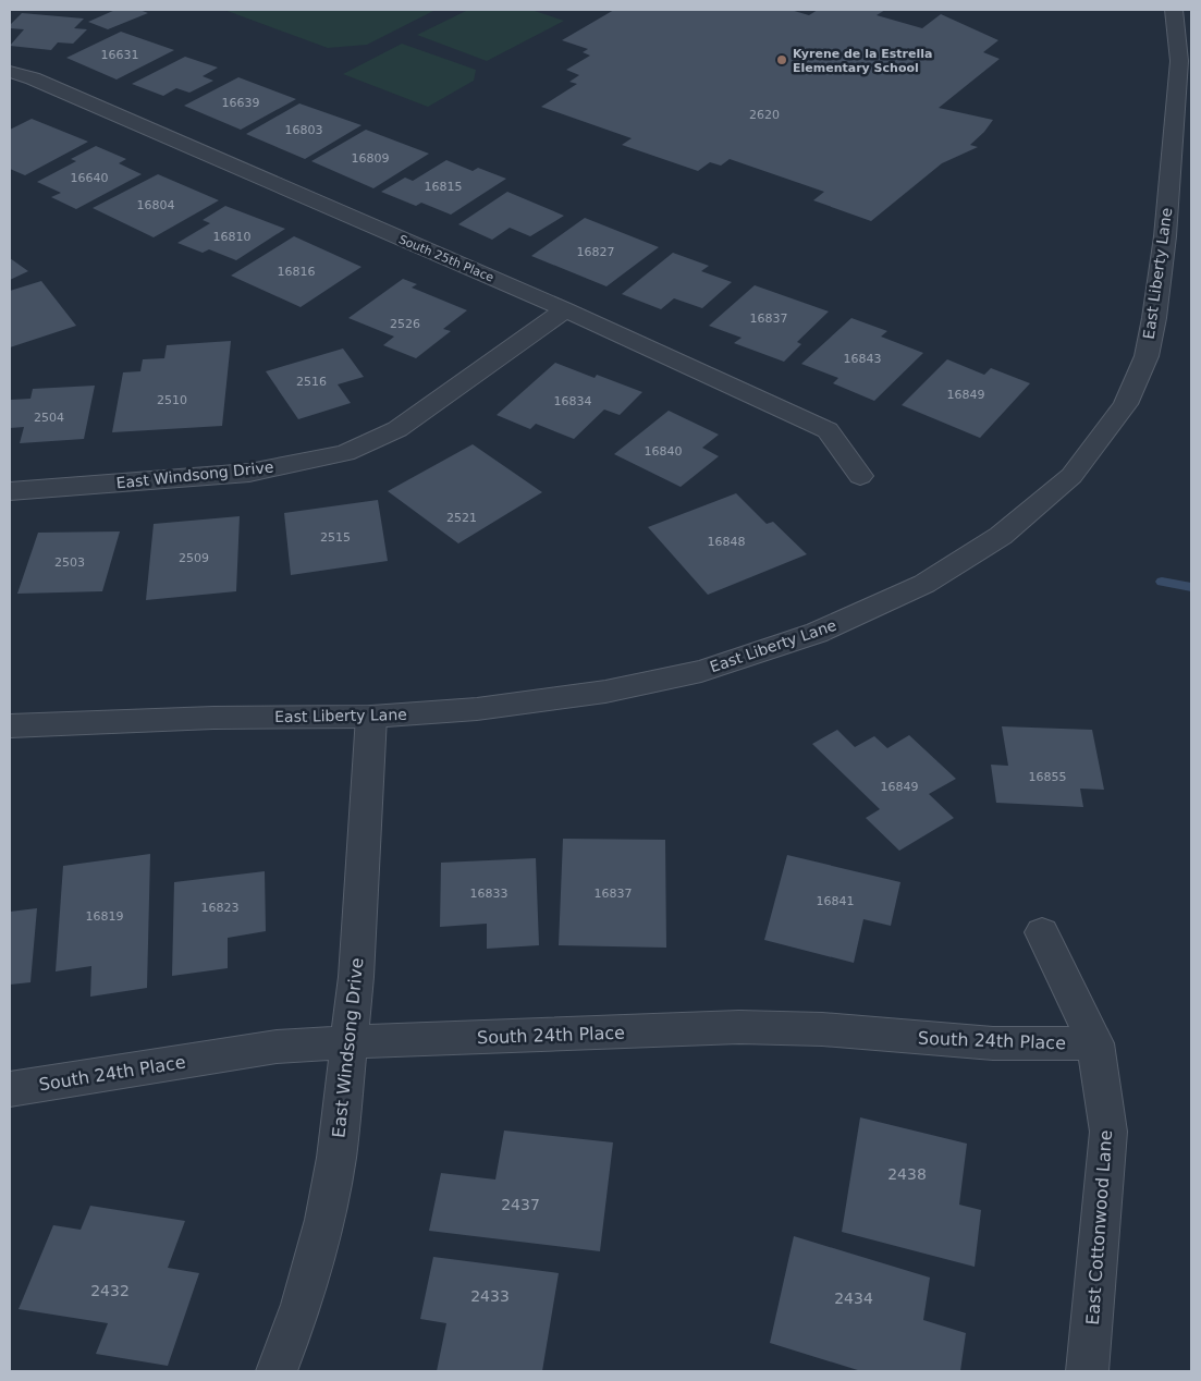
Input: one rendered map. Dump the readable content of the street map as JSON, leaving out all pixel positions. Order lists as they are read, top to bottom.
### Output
{
  "streets": {
    "street": [
      "South 25th Place",
      "East Liberty Lane",
      "East Windsong Drive",
      "South 24th Place",
      "East Cottonwood Lane"
    ]
  },
  "crossings": [
    ["South 25th Place", "East Windsong Drive"],
    ["East Liberty Lane", "East Windsong Drive"],
    ["East Windsong Drive", "South 24th Place"],
    ["South 24th Place", "East Cottonwood Lane"]
  ],
  "places": ["Kyrene de la Estrella Elementary School"],
  "house_numbers": [
    "16631",
    "16639",
    "2620",
    "16803",
    "16809",
    "16640",
    "16815",
    "16804",
    "16810",
    "16827",
    "16816",
    "16837",
    "2526",
    "16843",
    "2516",
    "16849",
    "2510",
    "16834",
    "2504",
    "16840",
    "2521",
    "2515",
    "16848",
    "2509",
    "2503",
    "16855",
    "16849",
    "16833",
    "16837",
    "16841",
    "16823",
    "16819",
    "2438",
    "2437",
    "2432",
    "2433",
    "2434"
  ]
}
